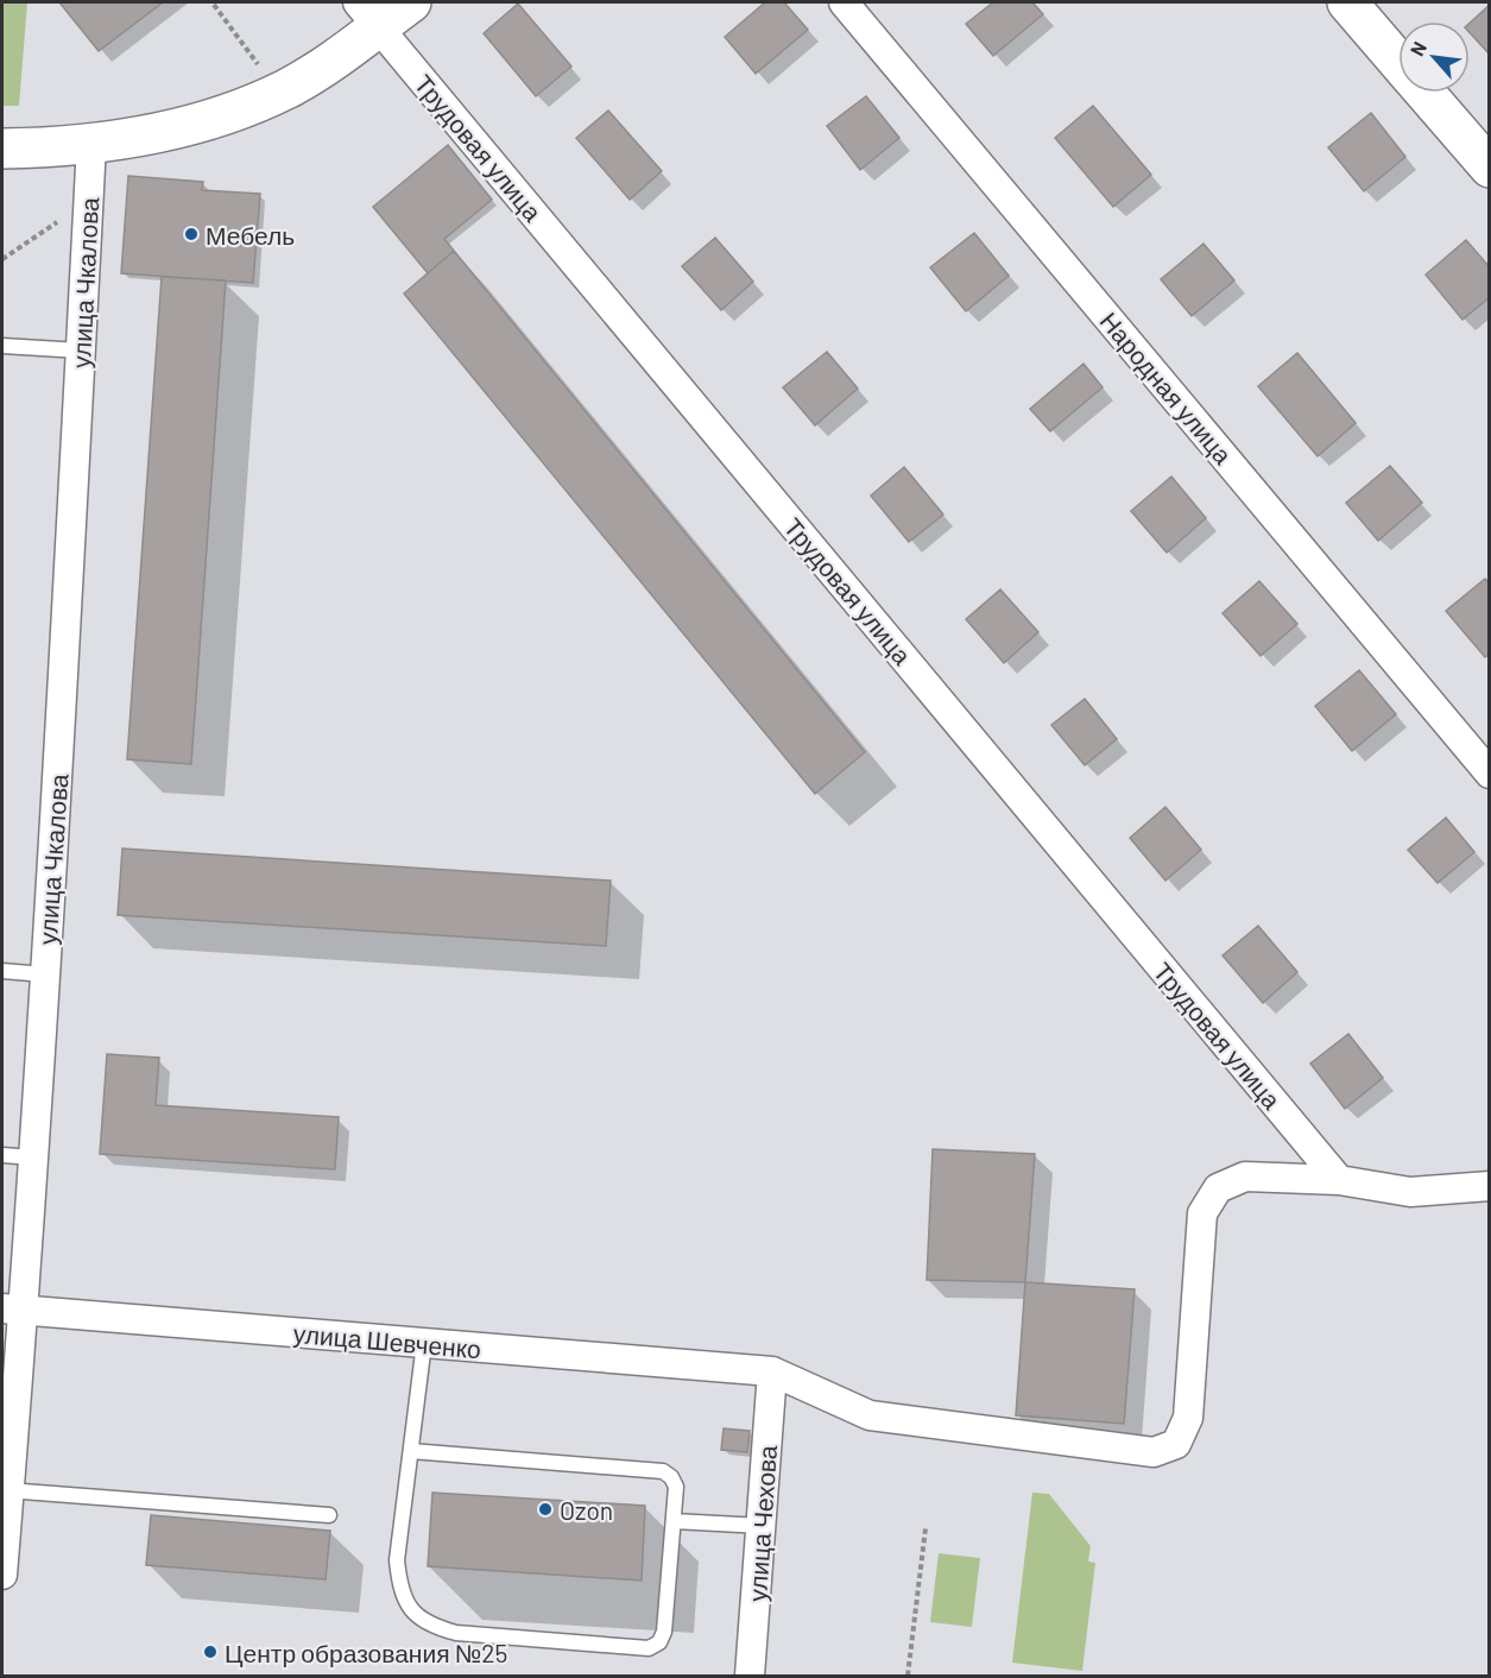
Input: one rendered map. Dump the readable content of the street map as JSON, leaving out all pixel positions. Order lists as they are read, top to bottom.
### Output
{
  "streets": {
    "street": [
      "Трудовая улица",
      "улица Чкалова",
      "Народная улица",
      "улица Шевченко",
      "улица Чехова"
    ]
  },
  "crossings": [
    ["Трудовая улица", "улица Шевченко"],
    ["улица Чкалова", "улица Шевченко"],
    ["улица Шевченко", "улица Чехова"]
  ],
  "places": ["Мебель", "Ozon", "Центр образования №25"],
  "north": "top left"
}
